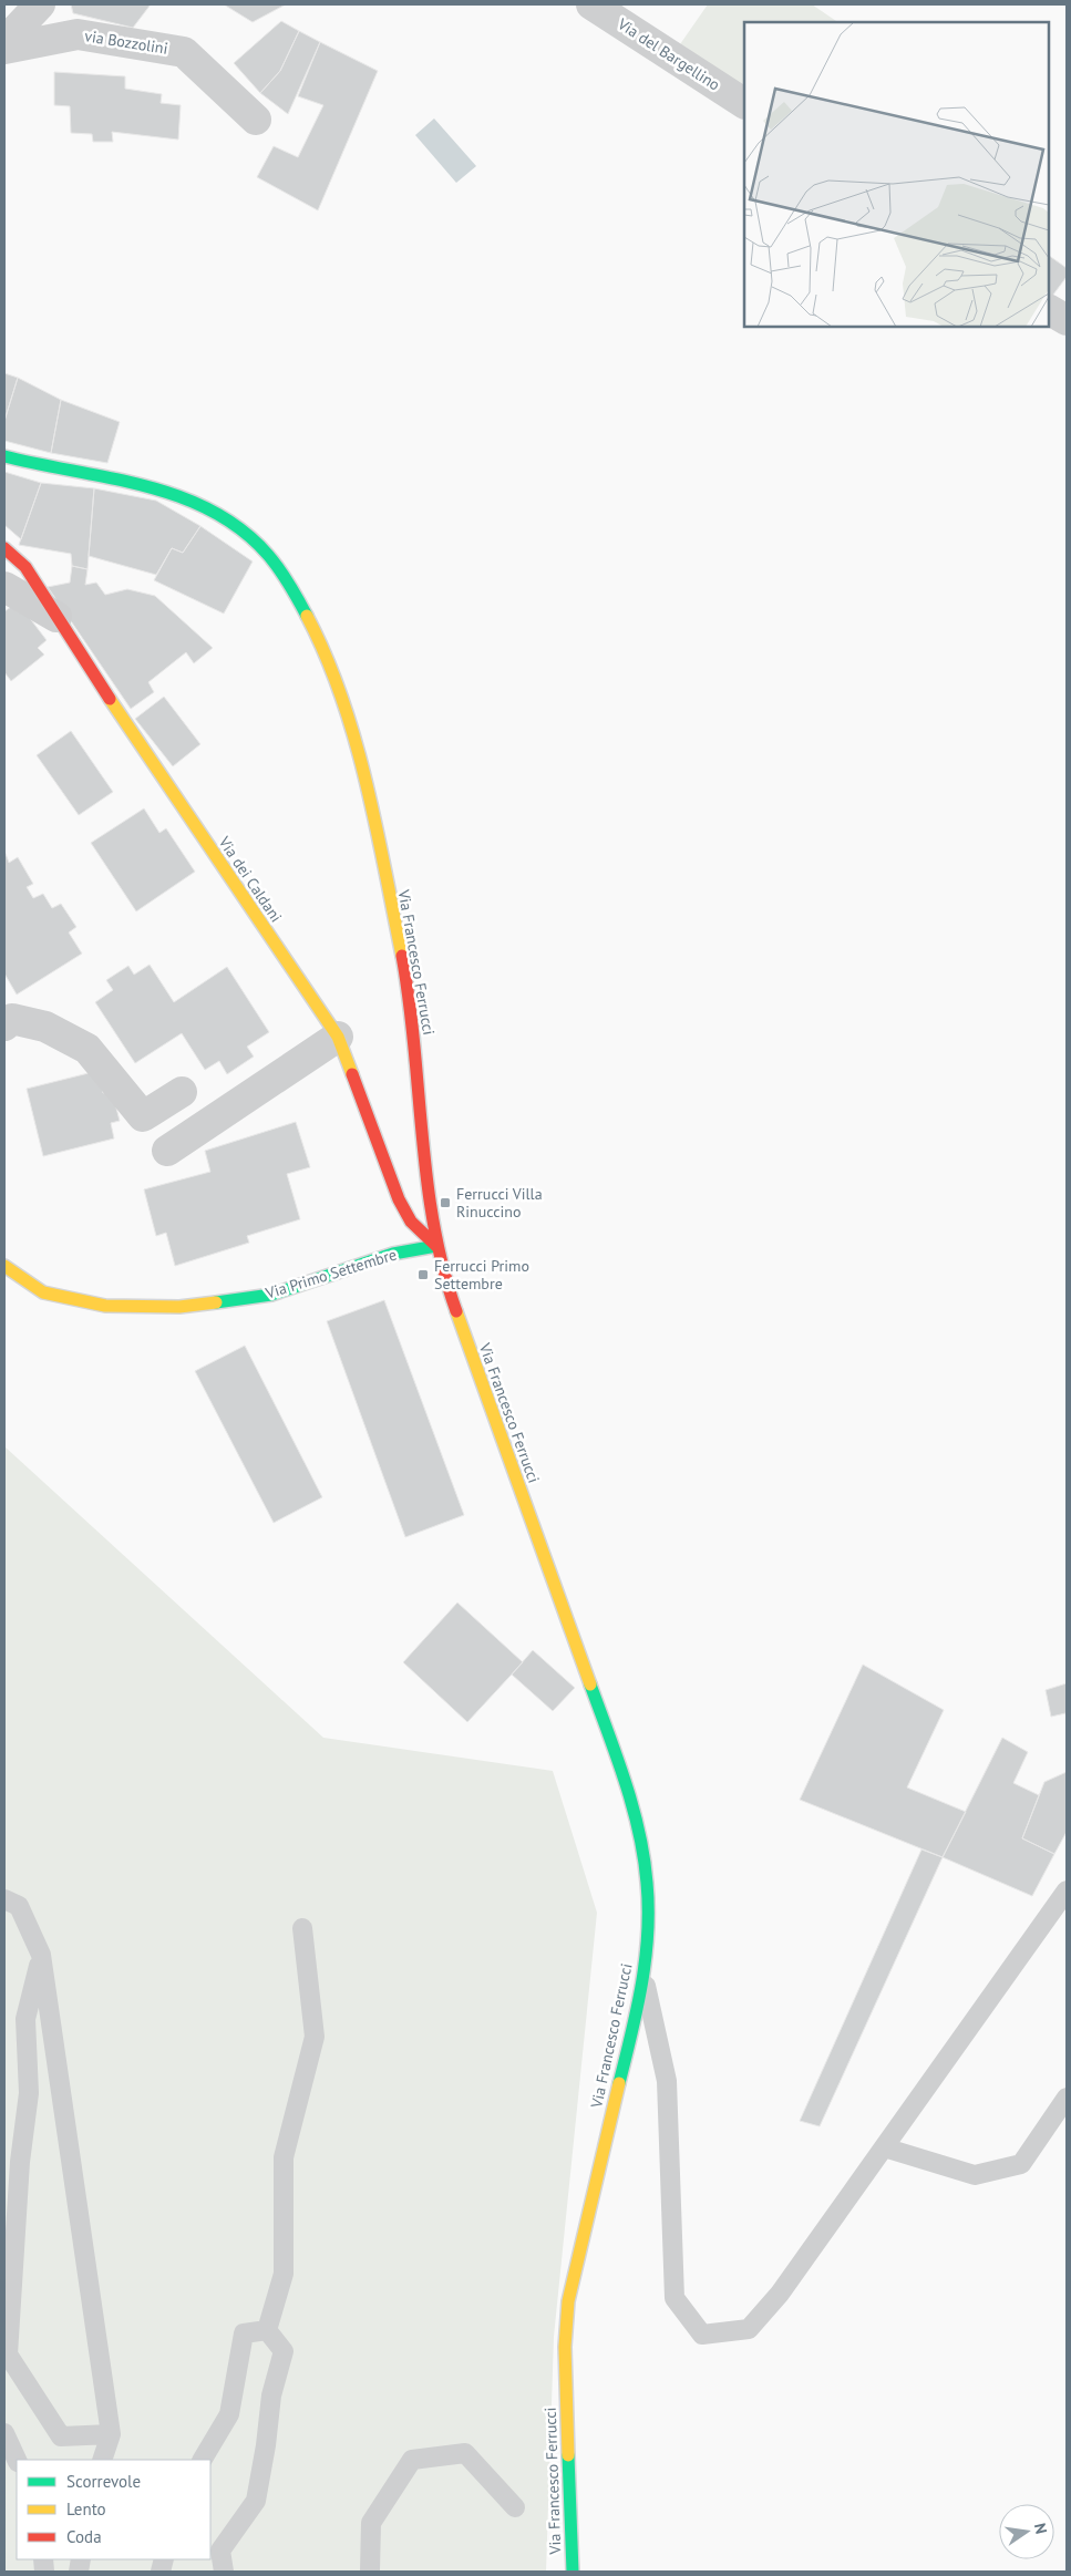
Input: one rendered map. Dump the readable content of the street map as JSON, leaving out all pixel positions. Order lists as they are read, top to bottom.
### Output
{
  "streets": {
    "main road": ["Via dei Caldani", "Via Francesco Ferrucci", "Via Primo Settembre"],
    "street": ["via Bozzolini", "Via del Bargellino"]
  },
  "crossings": [
    ["Via dei Caldani", "Via Francesco Ferrucci"],
    ["Via dei Caldani", "Via Primo Settembre"],
    ["Via Francesco Ferrucci", "Via Primo Settembre"]
  ],
  "places": {
    "transit": ["Ferrucci Villa Rinuccino", "Ferrucci Primo Settembre"]
  },
  "legend": ["Scorrevole", "Lento", "Coda"],
  "north": "right"
}
